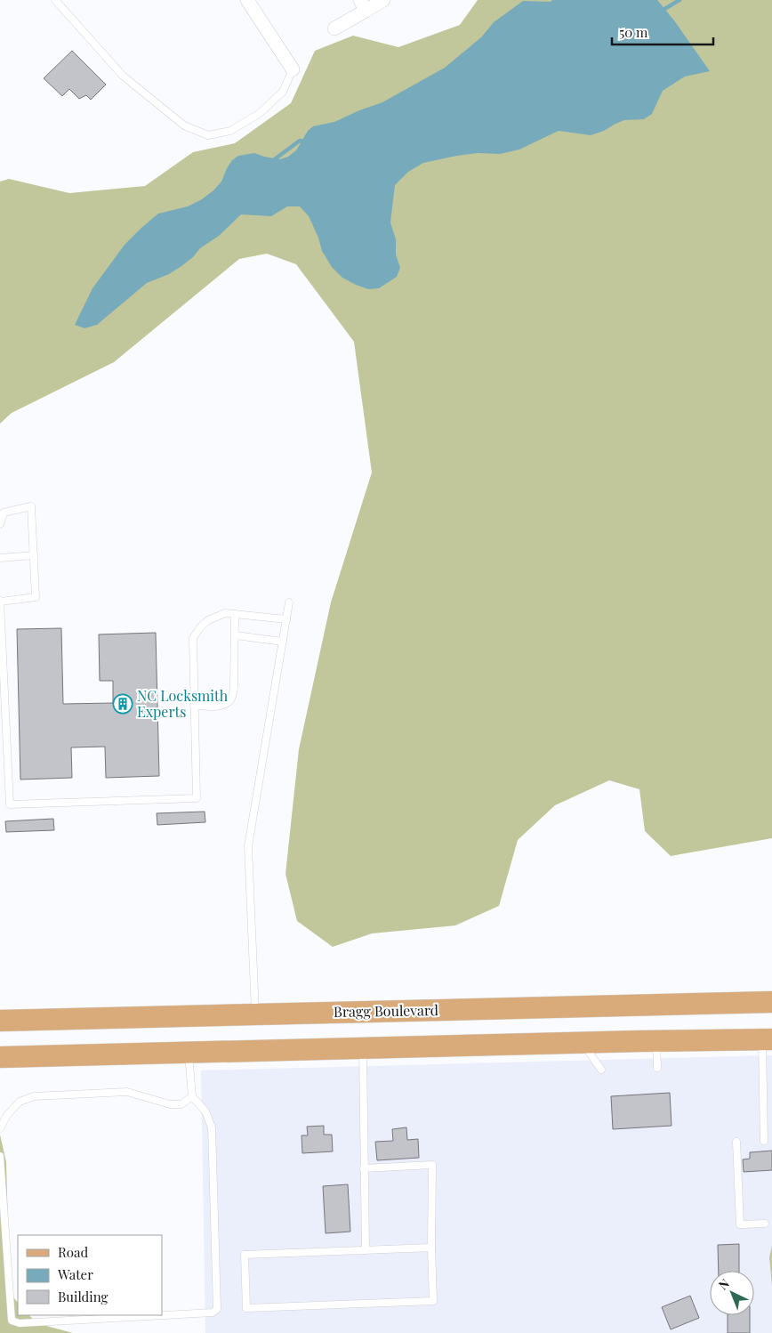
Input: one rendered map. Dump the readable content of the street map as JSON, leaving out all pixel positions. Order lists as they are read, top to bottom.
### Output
{
  "streets": {
    "main road": ["Bragg Boulevard"]
  },
  "places": {
    "building": ["NC Locksmith Experts"]
  },
  "legend": ["Road", "Water", "Building"],
  "scale_bar": "50 m",
  "north": "top left"
}
